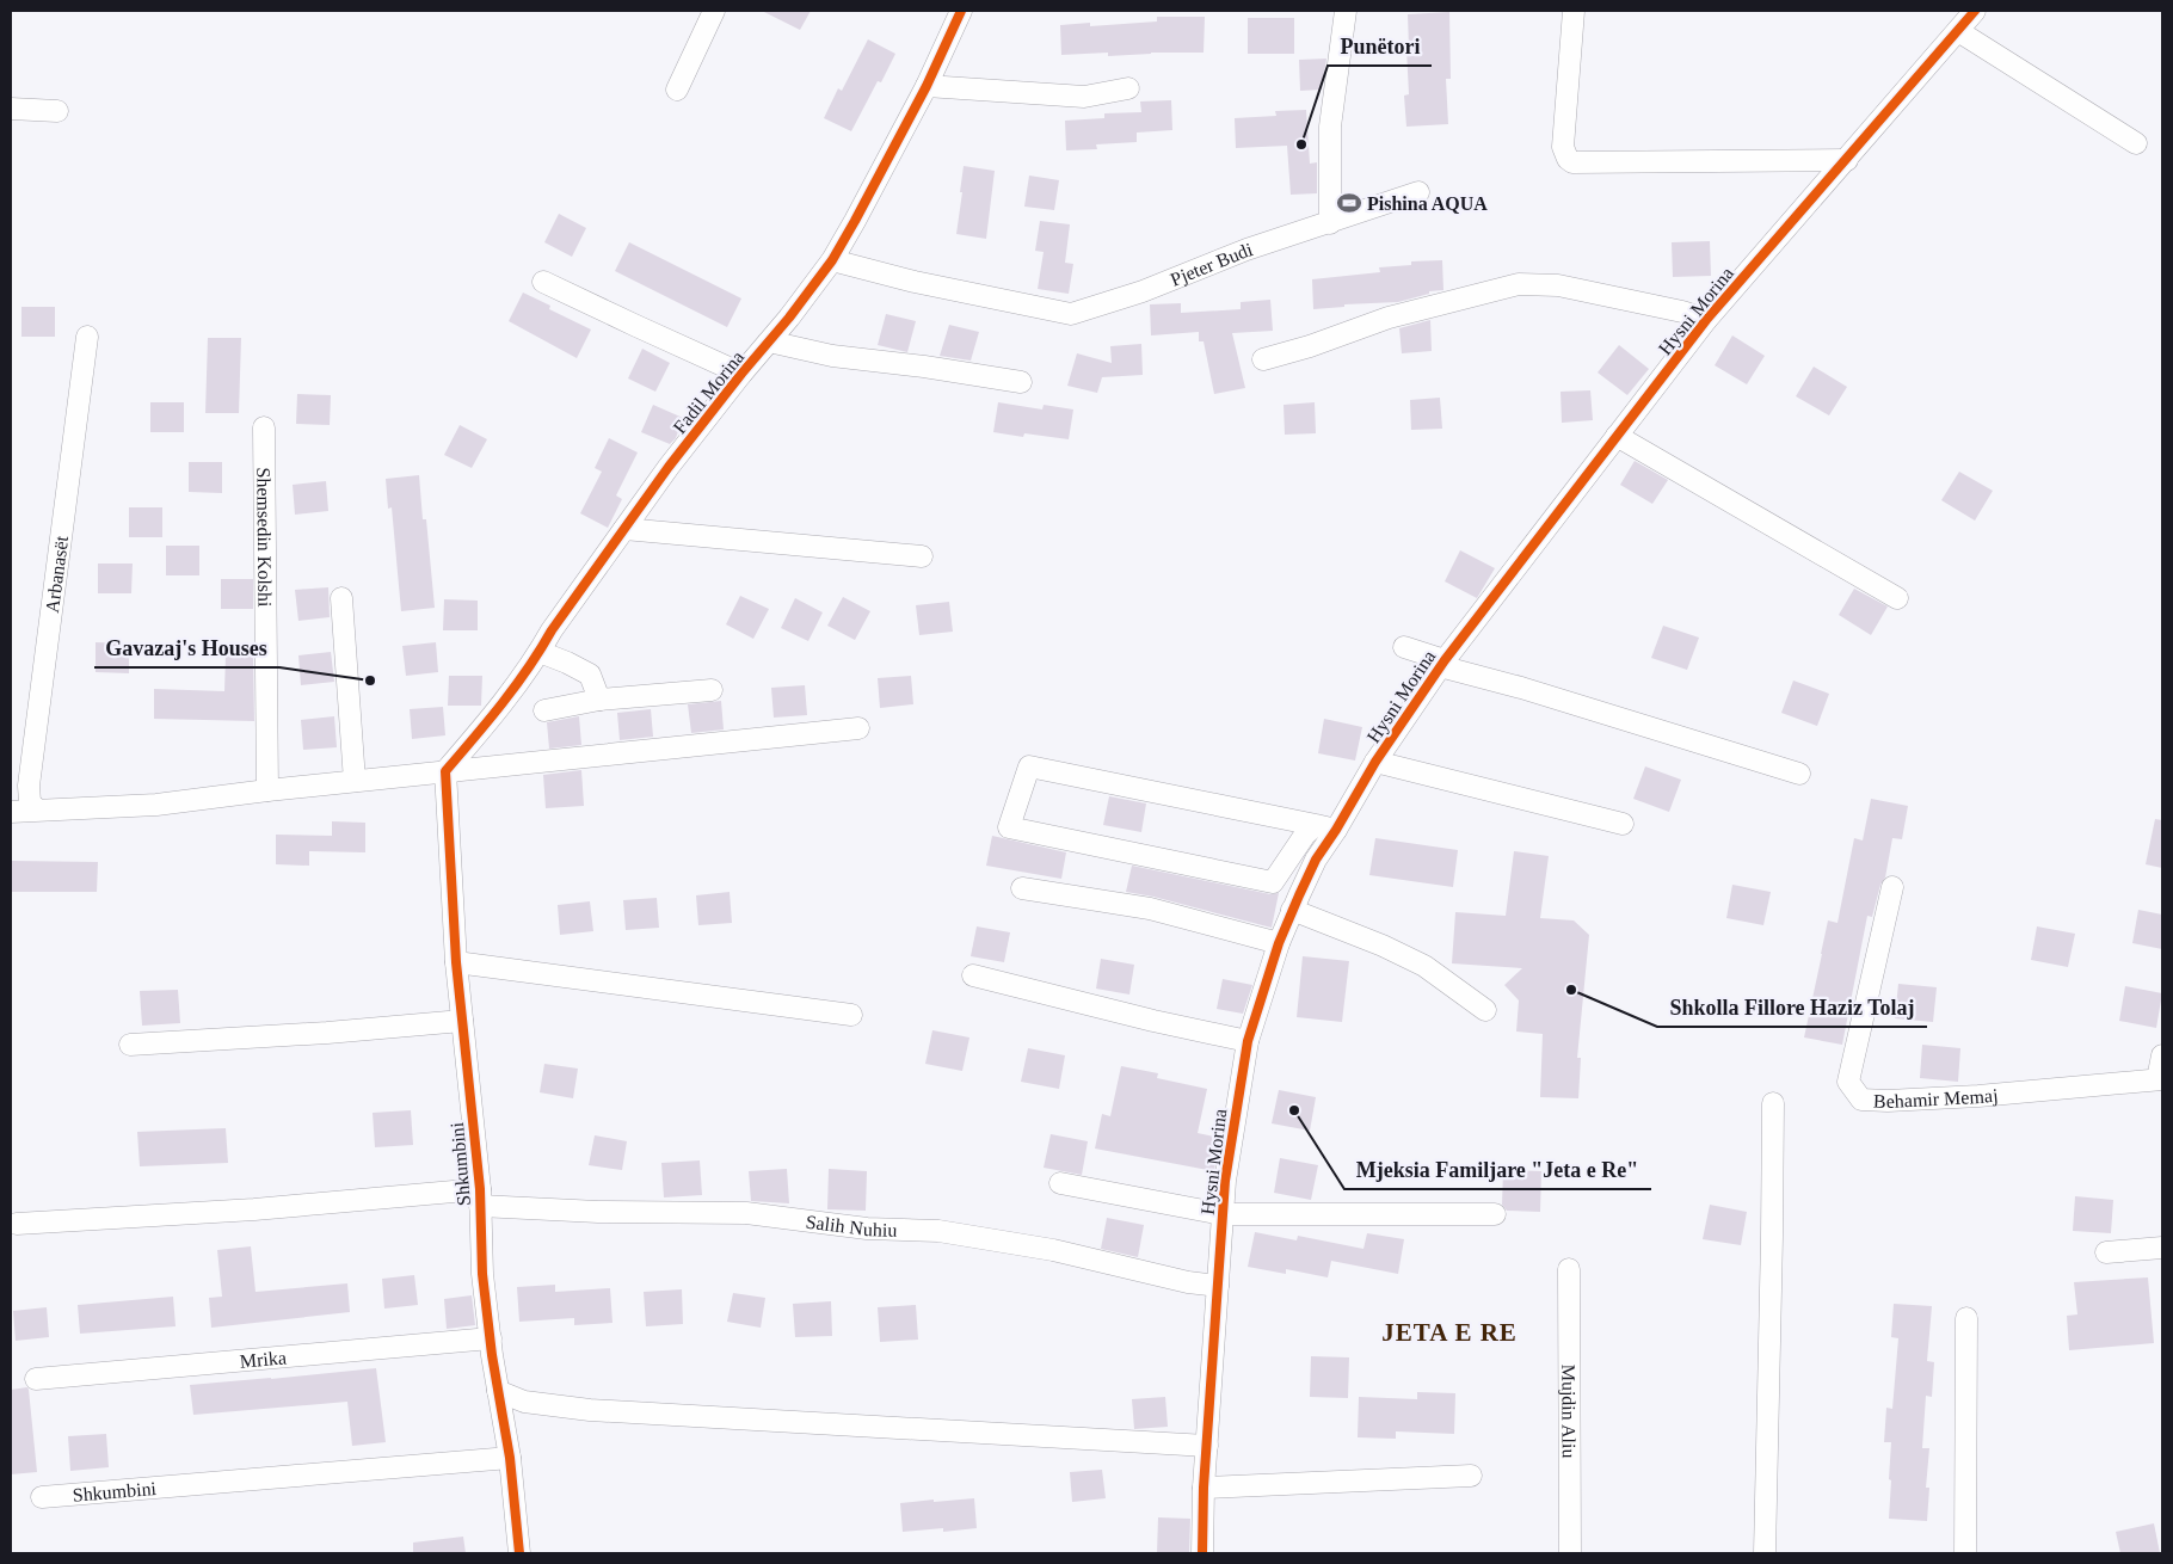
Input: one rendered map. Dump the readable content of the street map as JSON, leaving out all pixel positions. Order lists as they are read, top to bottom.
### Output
{
  "streets": {
    "street": [
      "Pjeter Budi",
      "Hysni Morina",
      "Fadil Morina",
      "Shemsedin Kolshi",
      "Arbanasët",
      "Behamir Memaj",
      "Shkumbini",
      "Salih Nuhiu",
      "Mrika",
      "Mujdin Aliu"
    ]
  },
  "crossings": [
    ["Pjeter Budi", "Fadil Morina"],
    ["Hysni Morina", "Salih Nuhiu"],
    ["Fadil Morina", "Shkumbini"],
    ["Shkumbini", "Salih Nuhiu"],
    ["Shkumbini", "Mrika"]
  ],
  "districts": ["JETA E RE"],
  "places": {
    "other": [
      "Punëtori",
      "Gavazaj's Houses",
      "Shkolla Fillore Haziz Tolaj",
      "Mjeksia Familjare \"Jeta e Re\""
    ],
    "sports": ["Pishina AQUA"]
  }
}
